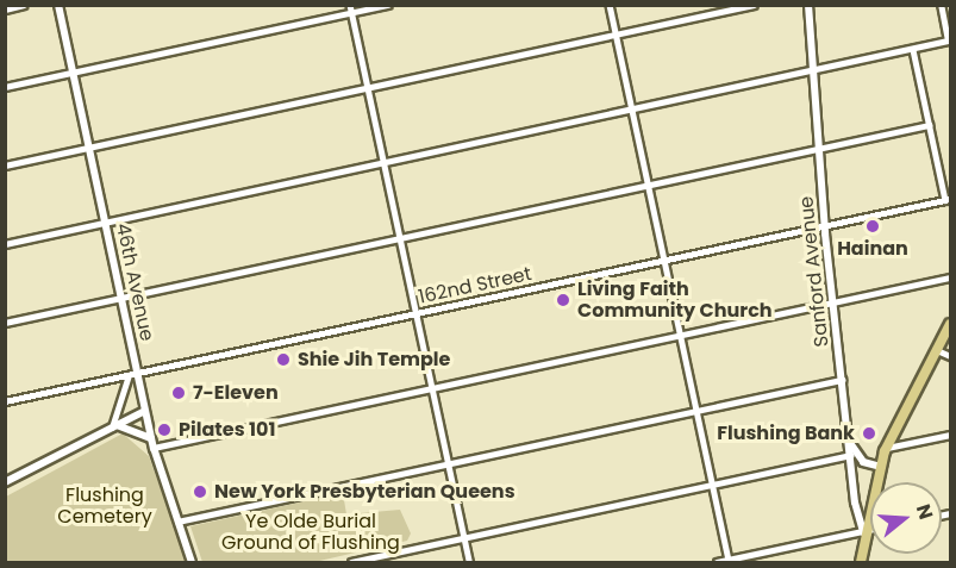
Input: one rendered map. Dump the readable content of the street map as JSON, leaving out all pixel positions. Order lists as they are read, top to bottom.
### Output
{
  "streets": {
    "street": ["Sanford Avenue", "46th Avenue", "162nd Street"]
  },
  "crossings": [
    ["Sanford Avenue", "162nd Street"],
    ["46th Avenue", "162nd Street"]
  ],
  "parks": ["Flushing Cemetery", "Ye Olde Burial Ground of Flushing"],
  "places": [
    "Hainan",
    "Living Faith Community Church",
    "Shie Jih Temple",
    "7-Eleven",
    "Pilates 101",
    "Flushing Bank",
    "New York Presbyterian Queens"
  ],
  "north": "right"
}
